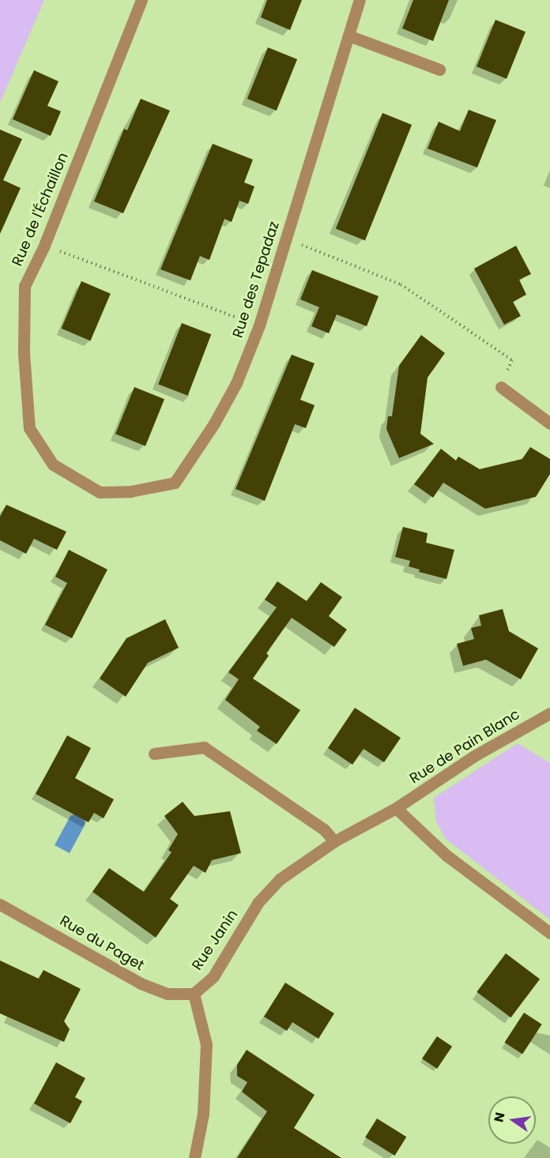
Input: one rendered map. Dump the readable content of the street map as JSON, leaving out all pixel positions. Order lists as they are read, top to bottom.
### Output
{
  "streets": {
    "street": [
      "Rue de l'Échaillon",
      "Rue des Tepadaz",
      "Rue de Pain Blanc",
      "Rue Janin",
      "Rue du Paget"
    ]
  },
  "crossings": [
    ["Rue de l'Échaillon", "Rue des Tepadaz"],
    ["Rue de Pain Blanc", "Rue Janin"],
    ["Rue Janin", "Rue du Paget"]
  ],
  "north": "left"
}
